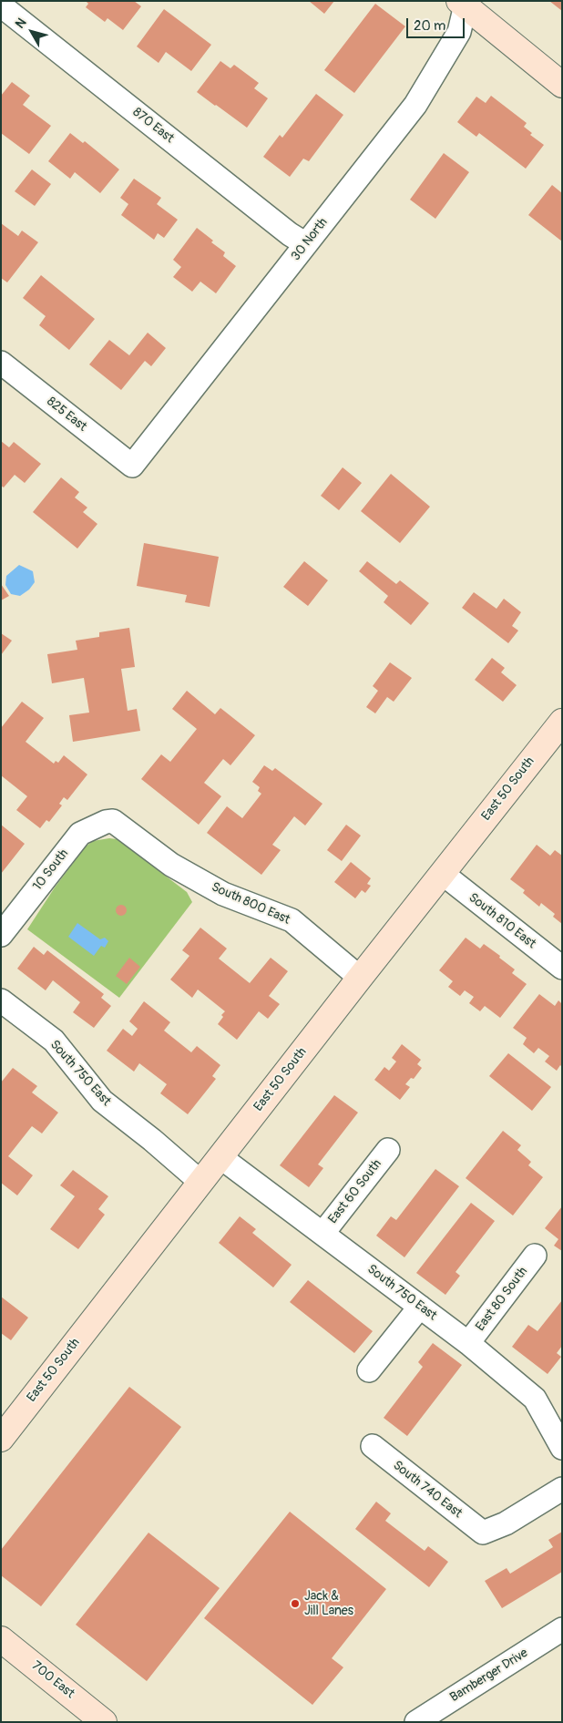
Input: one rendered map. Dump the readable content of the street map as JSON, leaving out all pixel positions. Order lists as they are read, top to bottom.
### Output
{
  "streets": {
    "main road": ["East 50 South", "700 East"],
    "street": [
      "870 East",
      "30 North",
      "825 East",
      "10 South",
      "South 800 East",
      "South 810 East",
      "South 750 East",
      "East 60 South",
      "East 80 South",
      "South 740 East",
      "Bamberger Drive"
    ]
  },
  "crossings": [
    ["870 East", "30 North"],
    ["30 North", "825 East"],
    ["East 50 South", "South 800 East"],
    ["East 50 South", "South 810 East"],
    ["East 50 South", "South 750 East"],
    ["10 South", "South 800 East"],
    ["South 750 East", "East 60 South"],
    ["South 750 East", "East 80 South"]
  ],
  "places": ["Jack & Jill Lanes"],
  "scale_bar": "20 m",
  "north": "top left"
}
